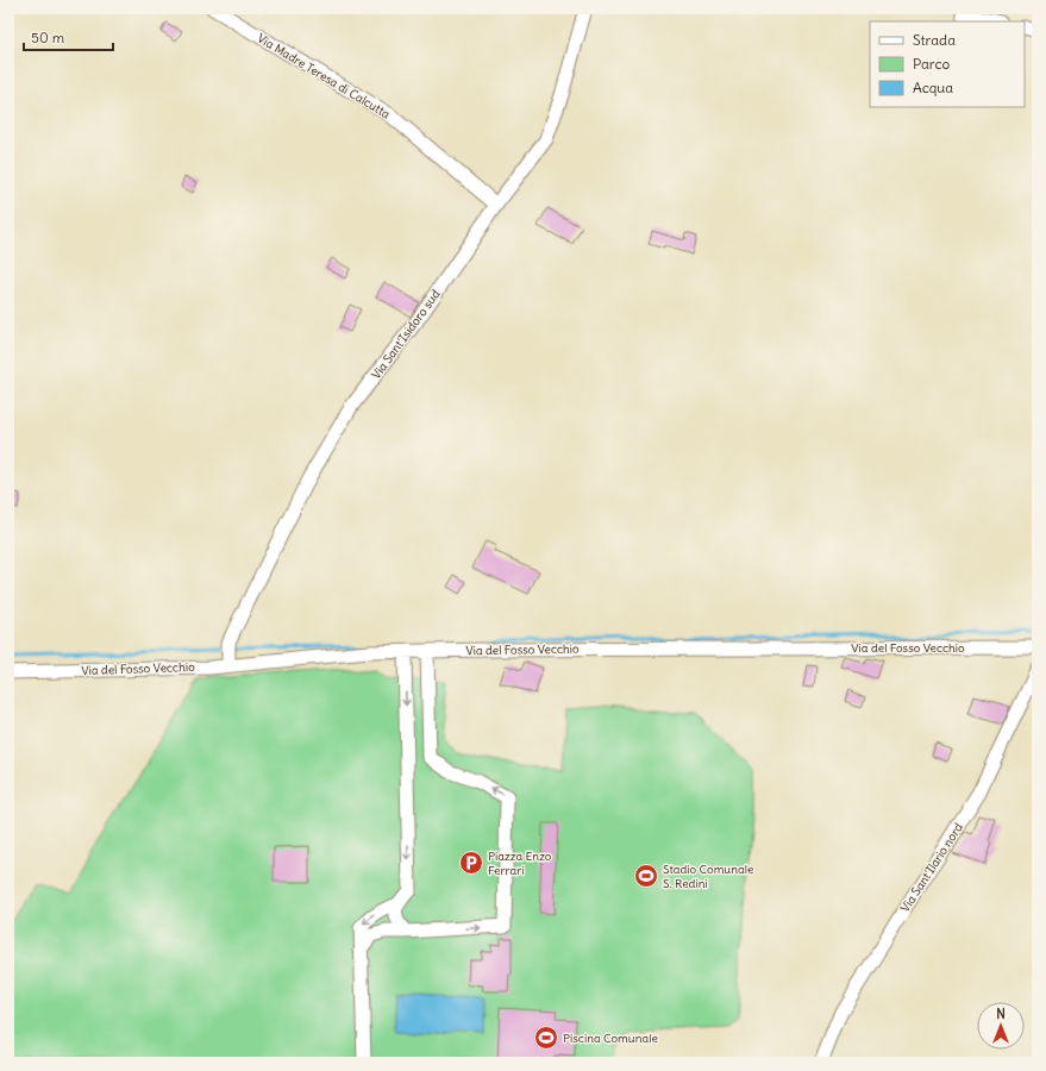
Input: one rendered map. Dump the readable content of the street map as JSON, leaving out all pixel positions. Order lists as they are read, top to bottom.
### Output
{
  "streets": {
    "street": [
      "Via Madre Teresa di Calcutta",
      "Via Sant'Isidoro sud",
      "Via del Fosso Vecchio",
      "Via Sant'Ilario nord"
    ]
  },
  "crossings": [
    ["Via Madre Teresa di Calcutta", "Via Sant'Isidoro sud"],
    ["Via Sant'Isidoro sud", "Via del Fosso Vecchio"]
  ],
  "places": {
    "parking": ["Piazza Enzo Ferrari"],
    "sports": ["Stadio Comunale S. Redini", "Piscina Comunale"]
  },
  "legend": ["Strada", "Parco", "Acqua"],
  "scale_bar": "50 m",
  "north": "top"
}
